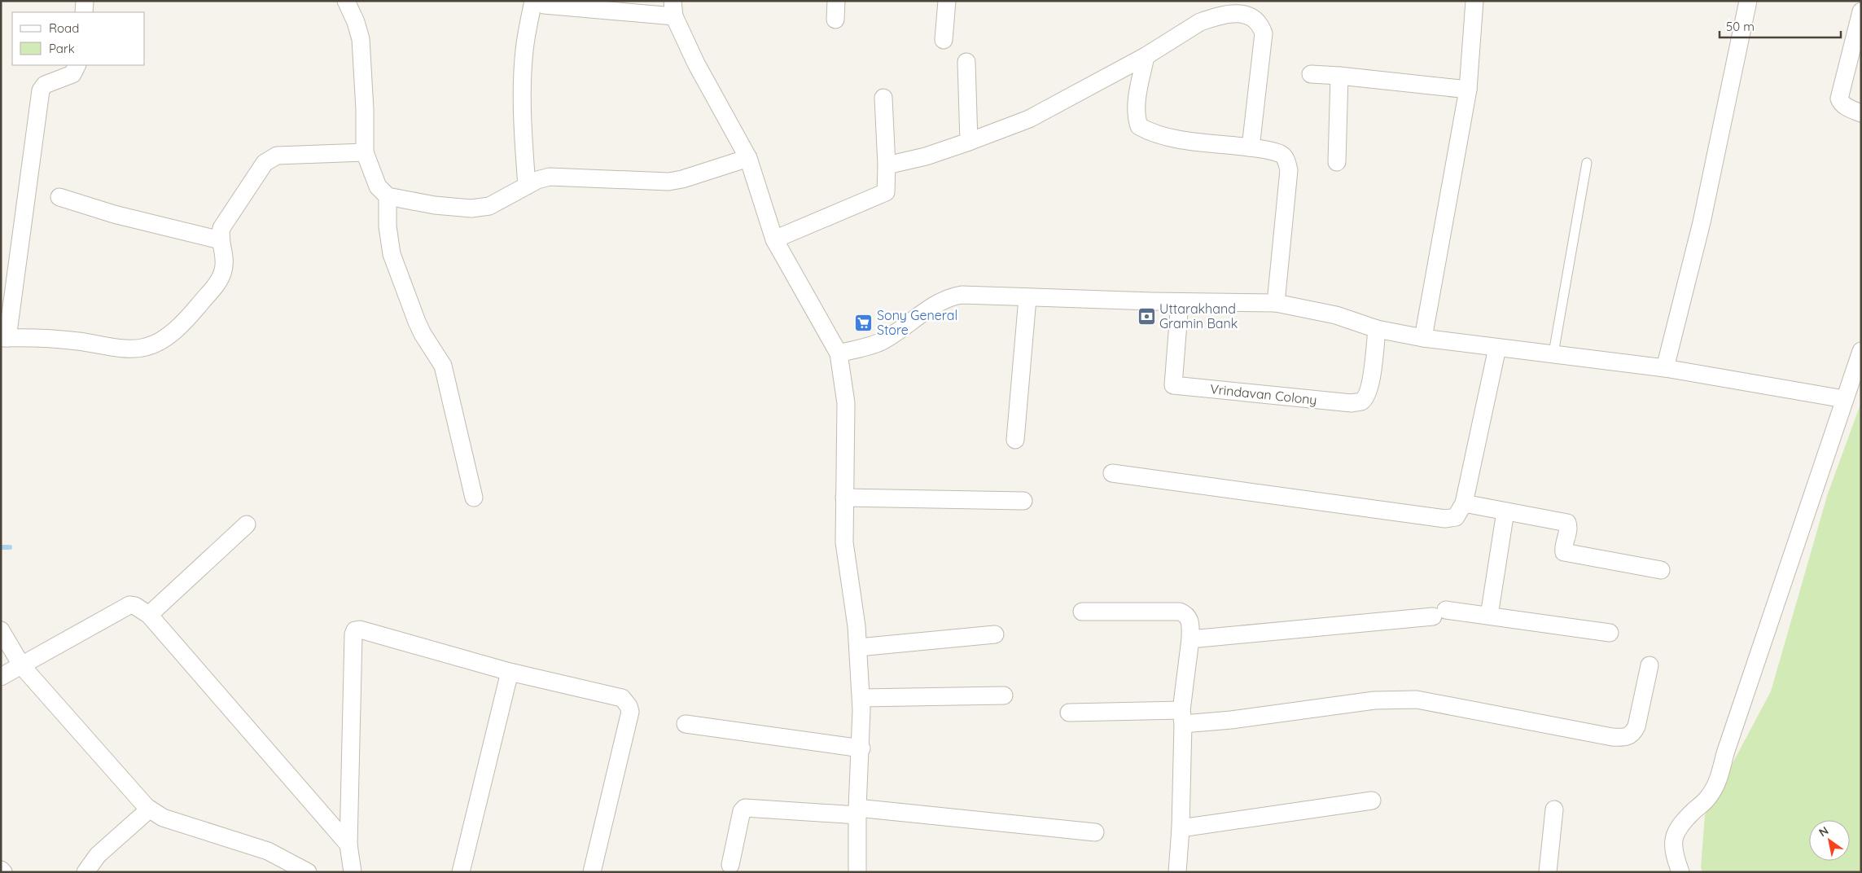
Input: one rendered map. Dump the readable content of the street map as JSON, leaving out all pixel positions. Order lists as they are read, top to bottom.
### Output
{
  "streets": {
    "street": ["Vrindavan Colony"]
  },
  "places": {
    "bank": ["Uttarakhand Gramin Bank"],
    "supermarket": ["Sony General Store"]
  },
  "legend": ["Road", "Park"],
  "scale_bar": "50 m",
  "north": "top left"
}
